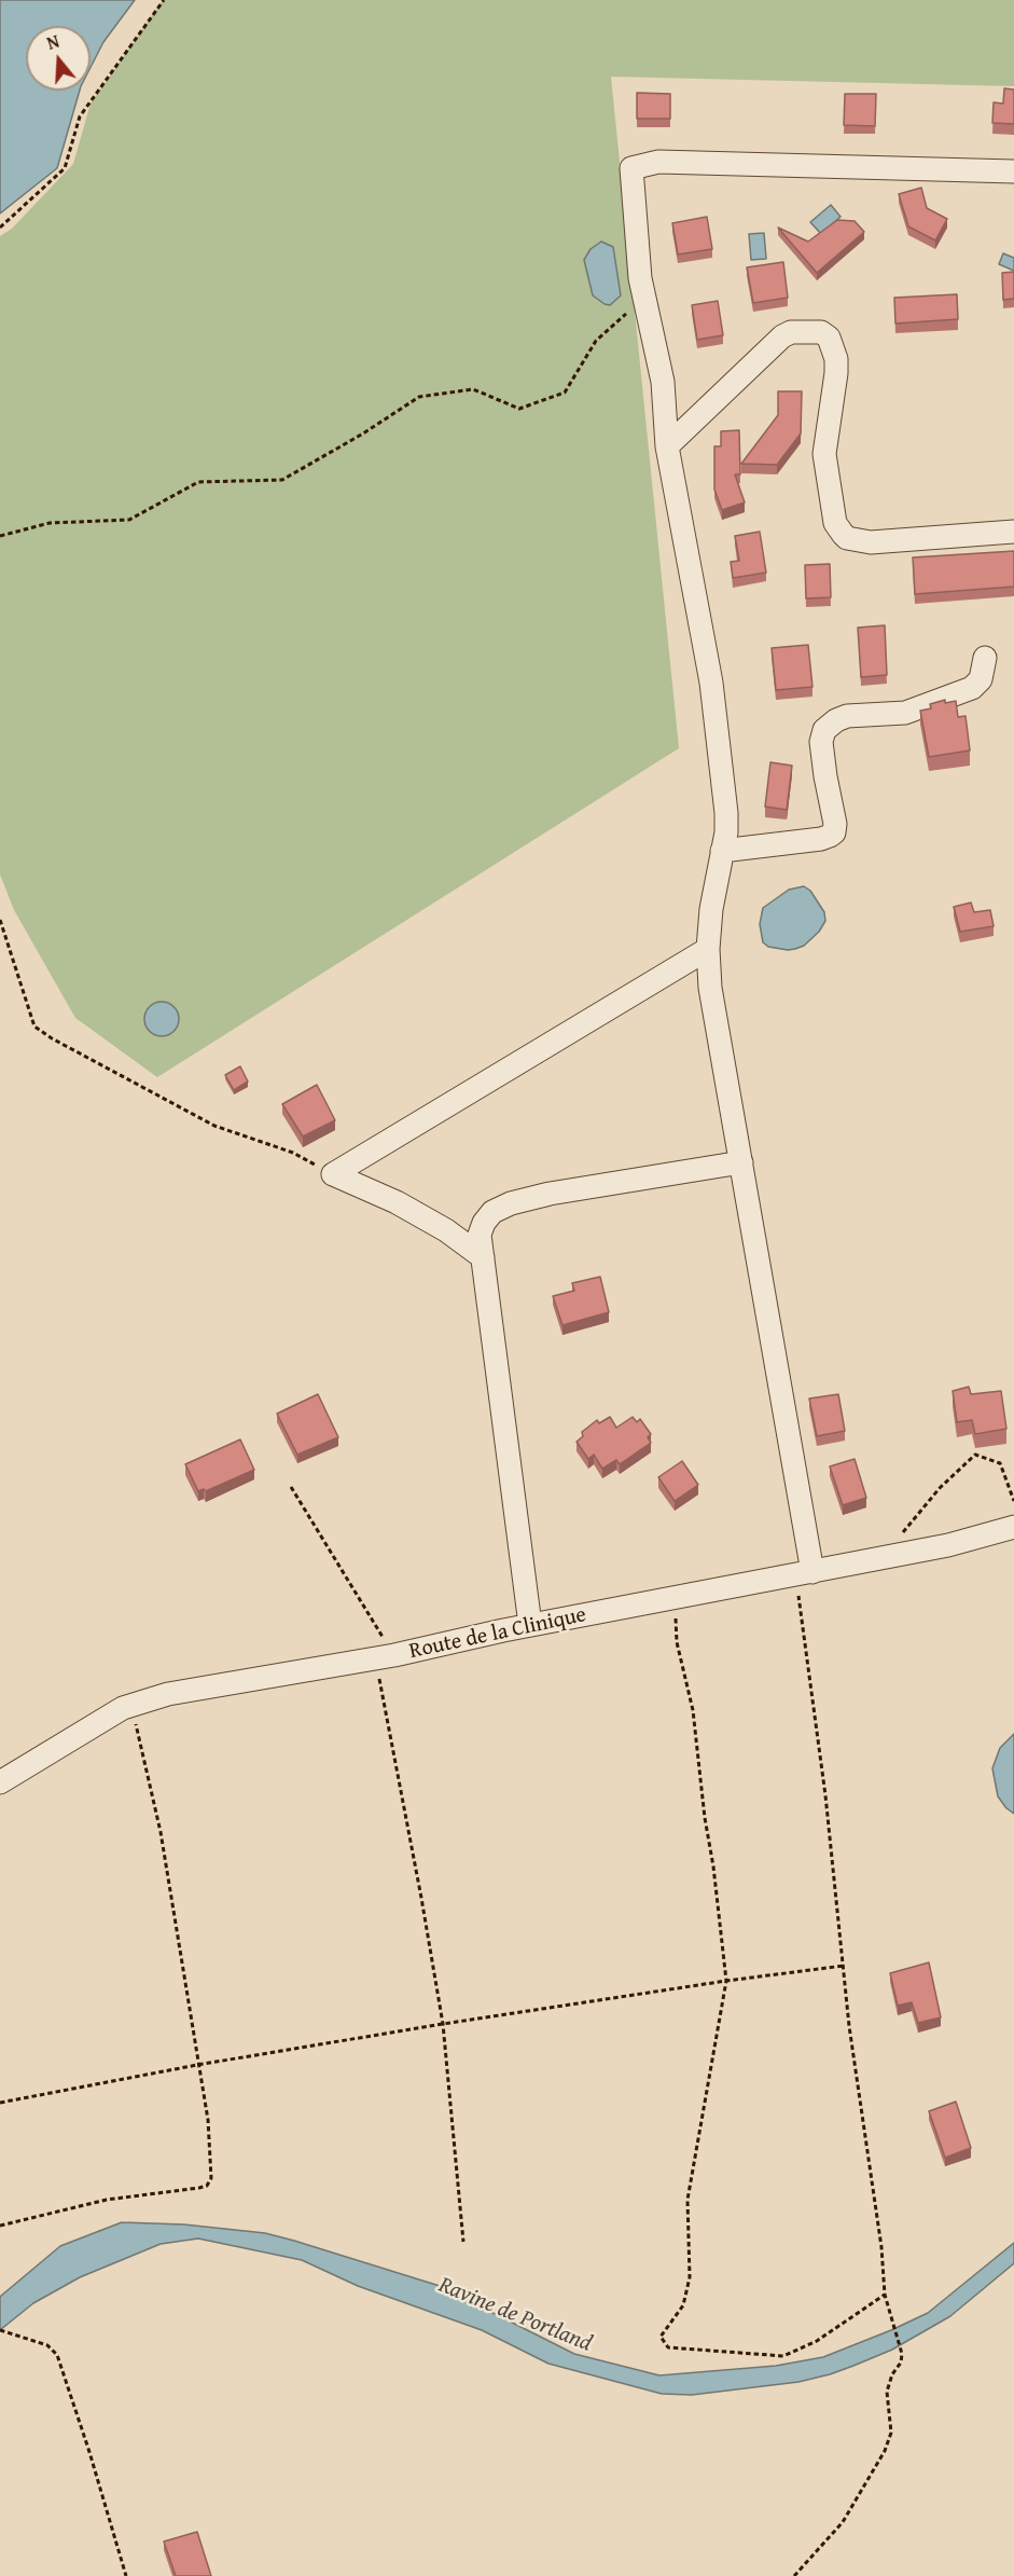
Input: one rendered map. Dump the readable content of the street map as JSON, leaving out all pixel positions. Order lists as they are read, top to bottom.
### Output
{
  "streets": {
    "street": ["Route de la Clinique"]
  },
  "water": ["Ravine de Portland"],
  "north": "top"
}
